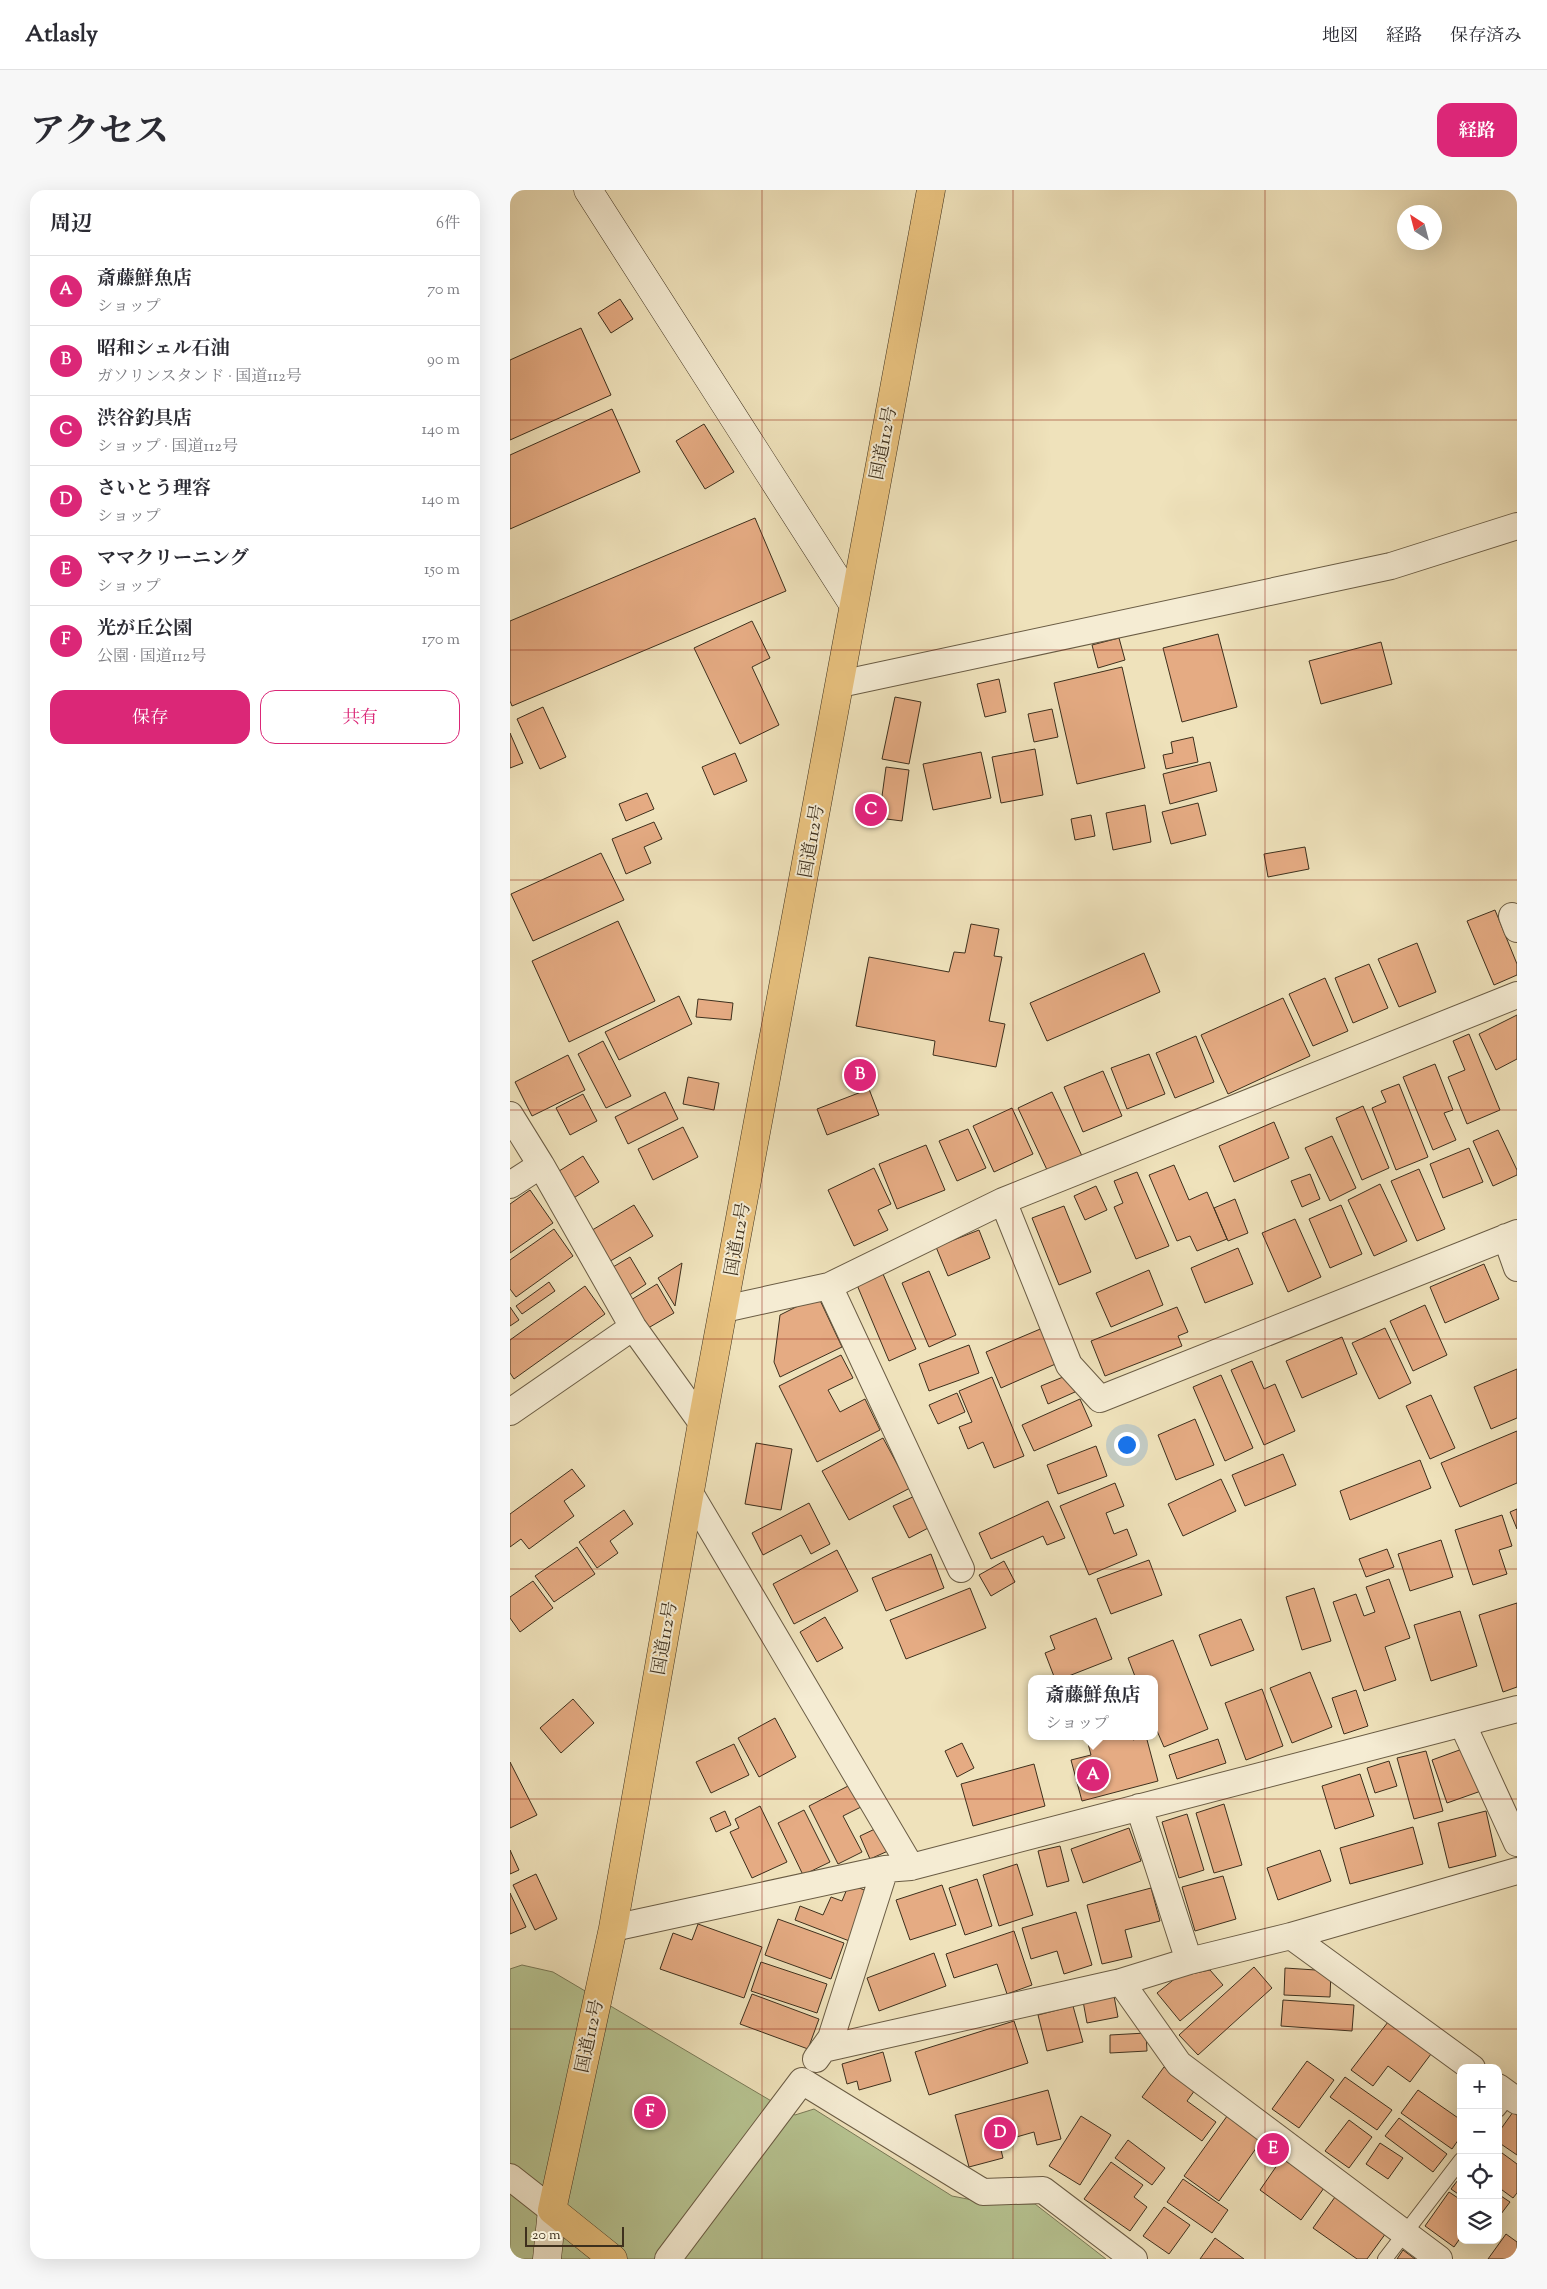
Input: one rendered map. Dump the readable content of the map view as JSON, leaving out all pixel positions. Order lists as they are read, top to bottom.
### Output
{
  "streets": {
    "highway": ["国道112号"]
  },
  "scale_bar": "20 m",
  "north": "top left",
  "page": {
    "header": "Atlasly",
    "nav": ["地図", "経路", "保存済み"],
    "title": "アクセス",
    "buttons": [
      "経路",
      ["保存", "共有"]
    ],
    "heading": ["周辺", "6件"],
    "list": [
      {
        "mark": "A",
        "name": "斎藤鮮魚店",
        "note": "ショップ",
        "value": "70 m"
      },
      {
        "mark": "B",
        "name": "昭和シェル石油",
        "note": "ガソリンスタンド · 国道112号",
        "value": "90 m"
      },
      {
        "mark": "C",
        "name": "渋谷釣具店",
        "note": "ショップ · 国道112号",
        "value": "140 m"
      },
      {
        "mark": "D",
        "name": "さいとう理容",
        "note": "ショップ",
        "value": "140 m"
      },
      {
        "mark": "E",
        "name": "ママクリーニング",
        "note": "ショップ",
        "value": "150 m"
      },
      {
        "mark": "F",
        "name": "光が丘公園",
        "note": "公園 · 国道112号",
        "value": "170 m"
      }
    ],
    "pins": [
      "C",
      "B",
      "A",
      "F",
      "D",
      "E"
    ],
    "popup": ["斎藤鮮魚店", "ショップ"],
    "map_buttons": ["+", "−"],
    "scale": "20 m"
  }
}
